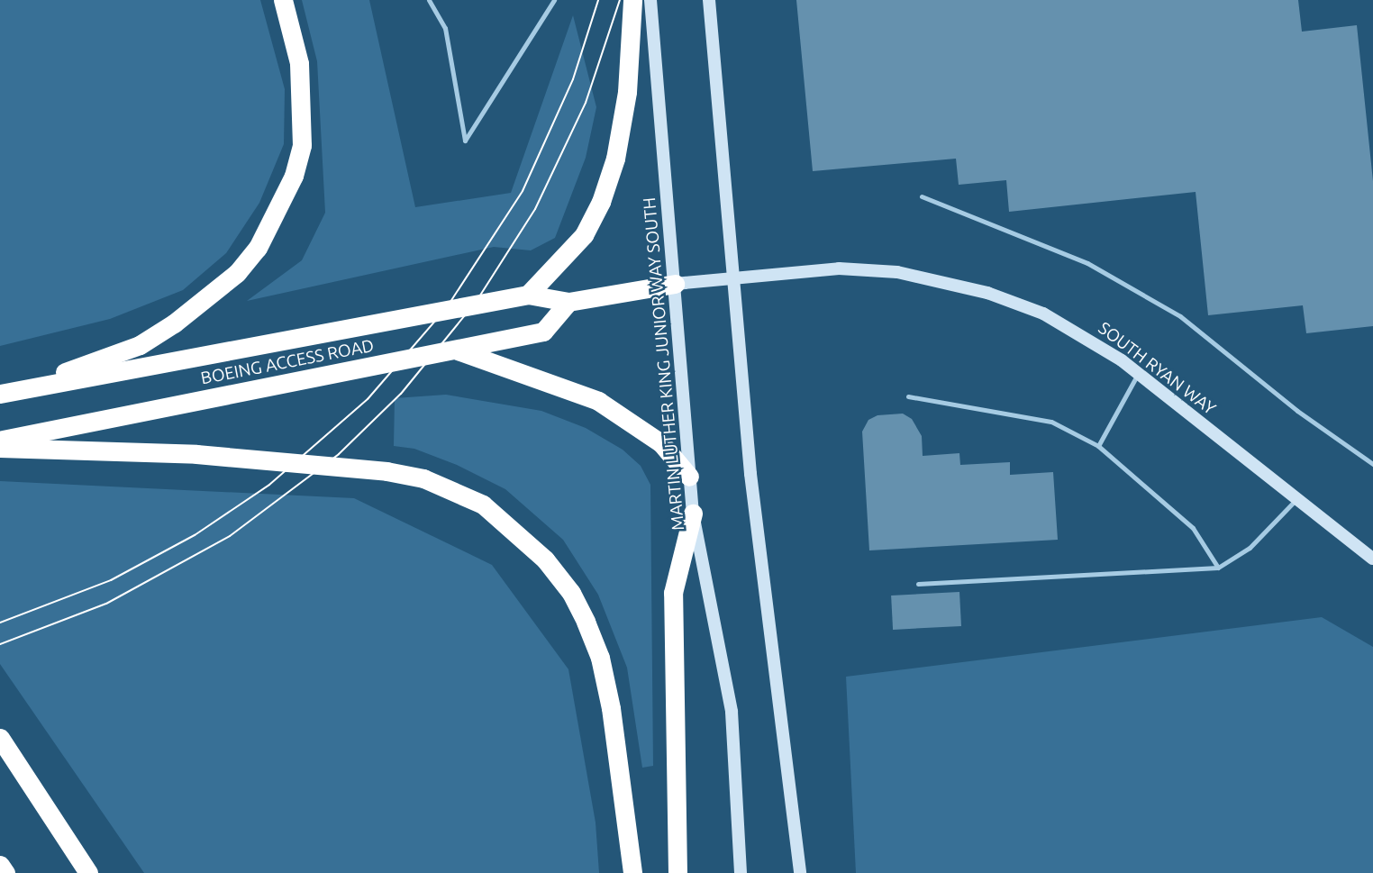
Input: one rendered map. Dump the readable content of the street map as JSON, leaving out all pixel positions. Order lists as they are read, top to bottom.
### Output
{
  "streets": {
    "highway": ["BOEING ACCESS ROAD"],
    "main road": ["MARTIN LUTHER KING JUNIOR WAY SOUTH", "SOUTH RYAN WAY"]
  },
  "crossings": [
    ["BOEING ACCESS ROAD", "MARTIN LUTHER KING JUNIOR WAY SOUTH"],
    ["BOEING ACCESS ROAD", "SOUTH RYAN WAY"]
  ]
}
